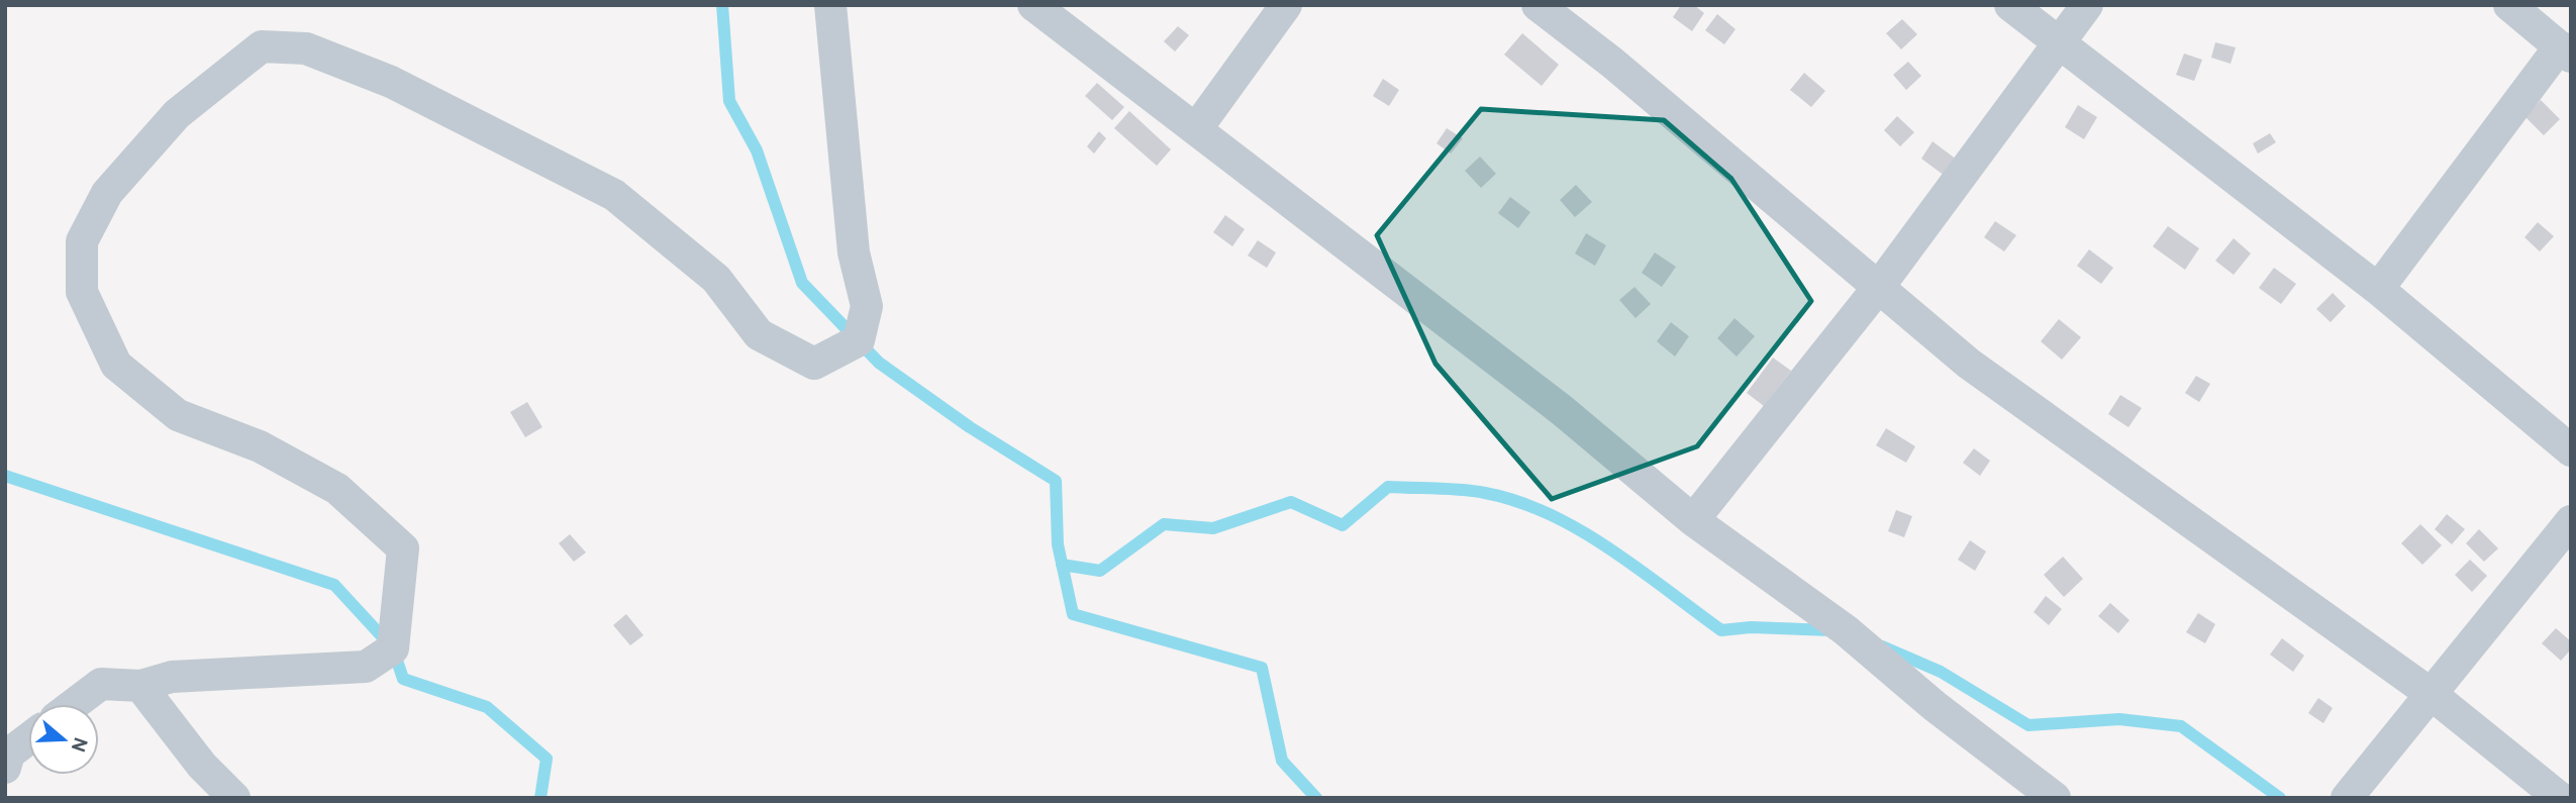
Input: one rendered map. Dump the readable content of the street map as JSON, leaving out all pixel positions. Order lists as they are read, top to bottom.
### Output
{
  "north": "right"
}
